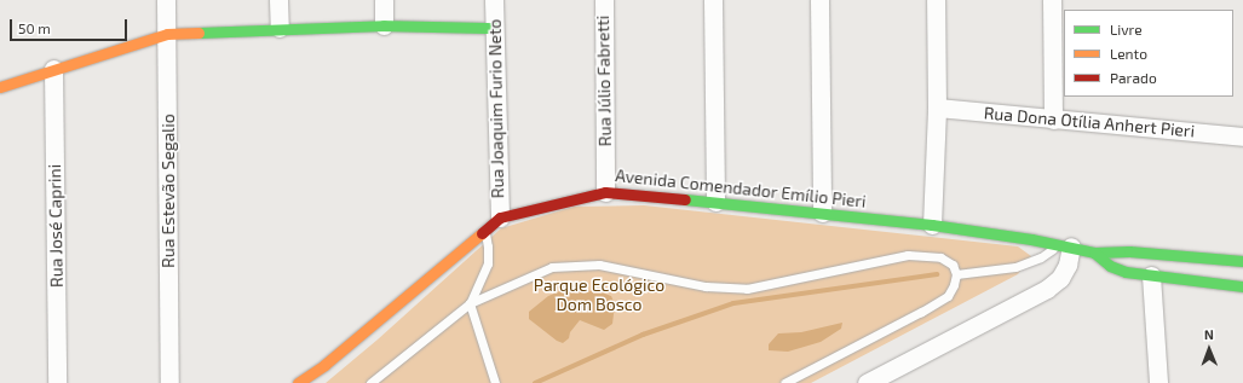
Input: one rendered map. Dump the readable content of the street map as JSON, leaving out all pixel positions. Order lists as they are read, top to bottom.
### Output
{
  "streets": {
    "street": [
      "Rua Júlio Fabretti",
      "Rua Joaquim Furio Neto",
      "Rua Dona Otília Anhert Pieri",
      "Avenida Comendador Emílio Pieri",
      "Rua Estevão Segalio",
      "Rua José Caprini"
    ]
  },
  "crossings": [
    ["Rua Júlio Fabretti", "Avenida Comendador Emílio Pieri"],
    ["Rua Joaquim Furio Neto", "Avenida Comendador Emílio Pieri"]
  ],
  "parks": ["Parque Ecológico Dom Bosco"],
  "legend": ["Livre", "Lento", "Parado"],
  "scale_bar": "50 m",
  "north": "top"
}
